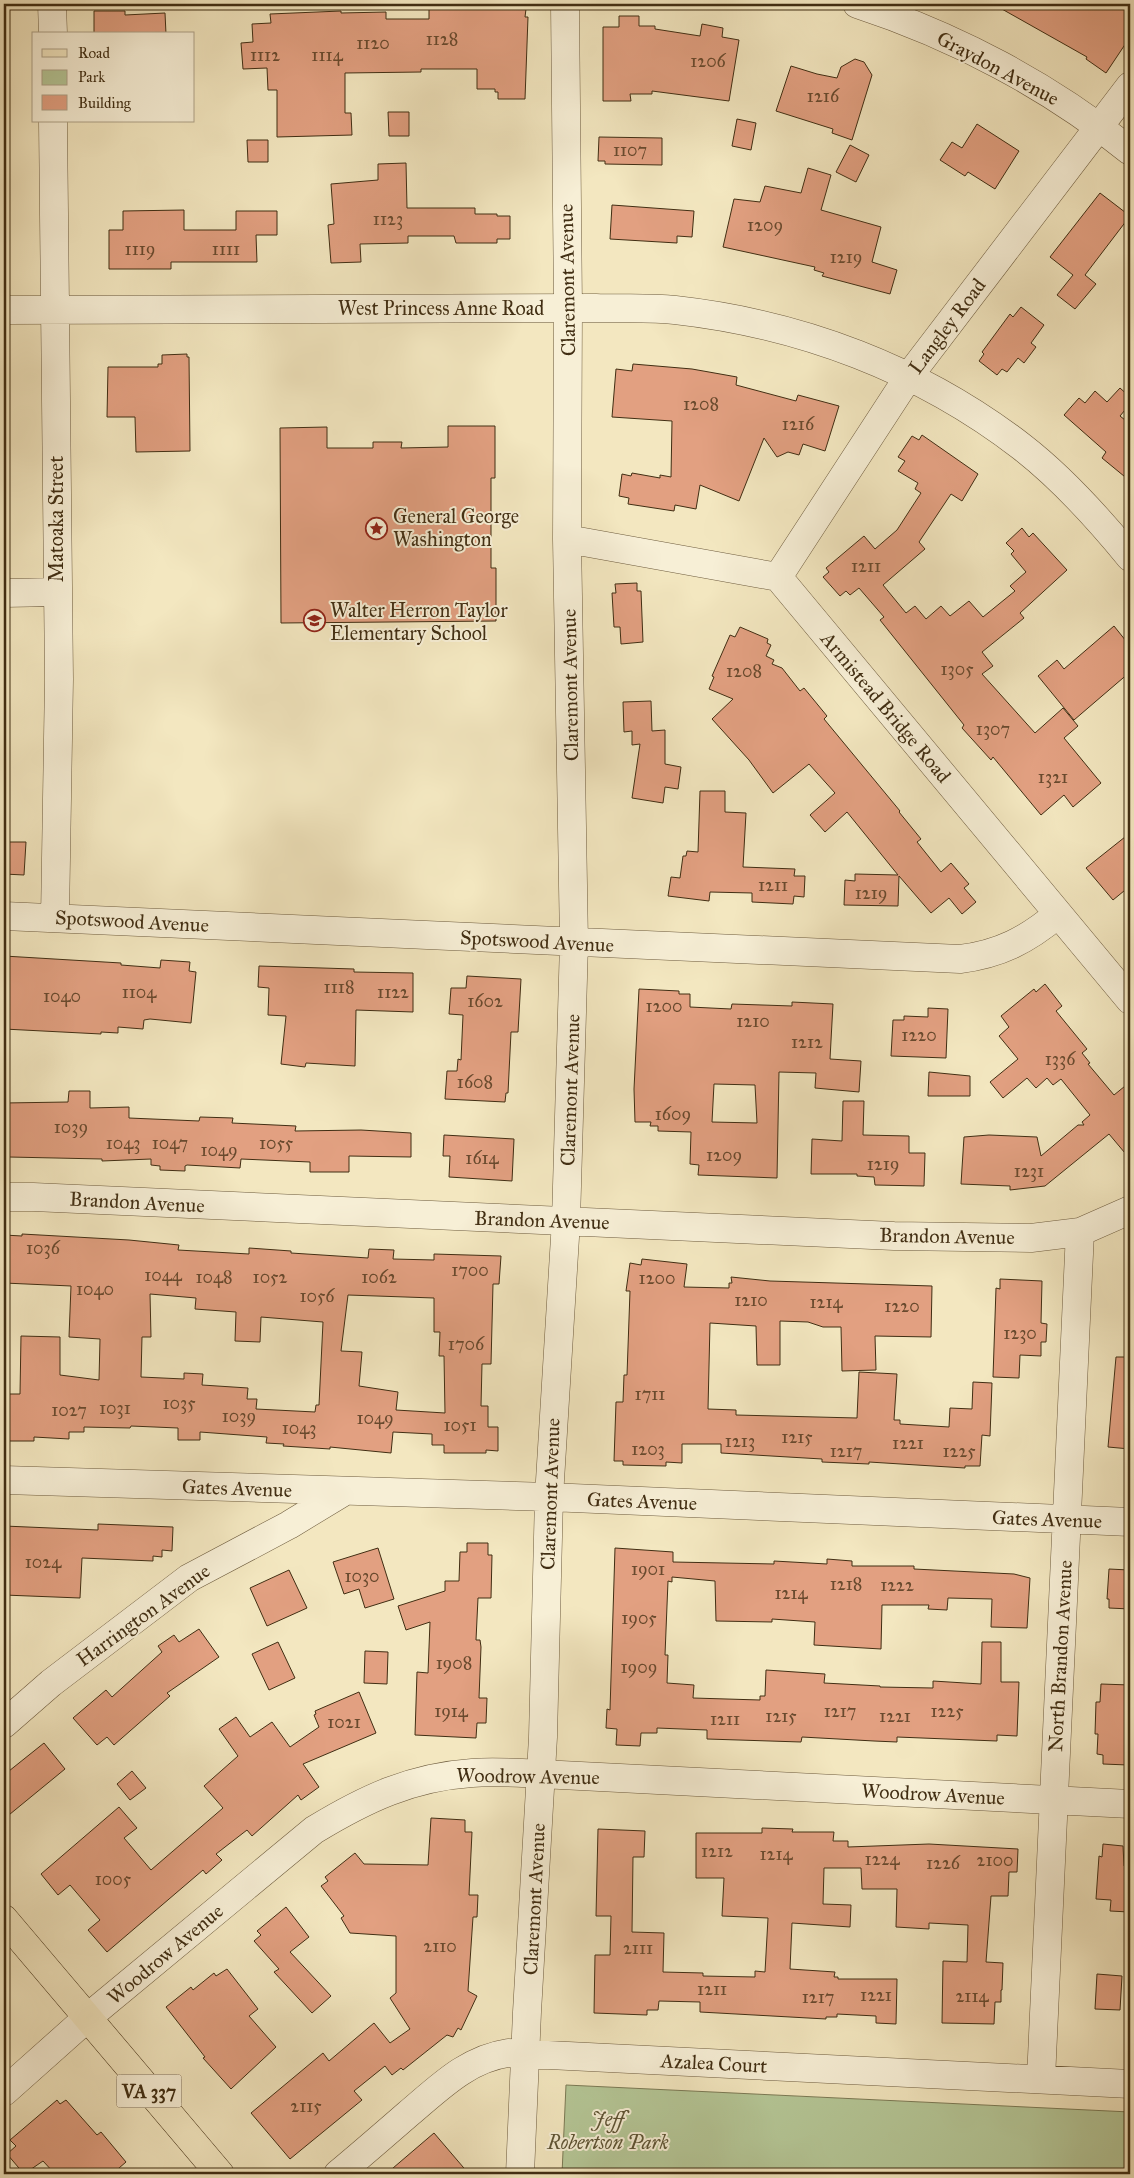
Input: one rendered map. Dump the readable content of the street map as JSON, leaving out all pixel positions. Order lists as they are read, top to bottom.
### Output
{
  "streets": {
    "main road": ["VA 337"],
    "street": [
      "Graydon Avenue",
      "Claremont Avenue",
      "West Princess Anne Road",
      "Langley Road",
      "Matoaka Street",
      "Armistead Bridge Road",
      "Spotswood Avenue",
      "Brandon Avenue",
      "Gates Avenue",
      "Harrington Avenue",
      "North Brandon Avenue",
      "Woodrow Avenue",
      "Azalea Court"
    ]
  },
  "crossings": [
    ["Graydon Avenue", "Langley Road"],
    ["Claremont Avenue", "West Princess Anne Road"],
    ["Claremont Avenue", "Spotswood Avenue"],
    ["Claremont Avenue", "Brandon Avenue"],
    ["Claremont Avenue", "Gates Avenue"],
    ["Claremont Avenue", "Woodrow Avenue"],
    ["Claremont Avenue", "Azalea Court"],
    ["West Princess Anne Road", "Langley Road"],
    ["West Princess Anne Road", "Matoaka Street"],
    ["Langley Road", "Armistead Bridge Road"],
    ["Matoaka Street", "Spotswood Avenue"],
    ["Armistead Bridge Road", "Spotswood Avenue"],
    ["Brandon Avenue", "North Brandon Avenue"],
    ["Gates Avenue", "Harrington Avenue"],
    ["Gates Avenue", "North Brandon Avenue"],
    ["North Brandon Avenue", "Woodrow Avenue"],
    ["North Brandon Avenue", "Azalea Court"],
    ["Woodrow Avenue", "VA 337"]
  ],
  "parks": ["Jeff Robertson Park"],
  "places": {
    "place": ["General George Washington"],
    "school or university": ["Walter Herron Taylor Elementary School"]
  },
  "house_numbers": [
    "1128",
    "1120",
    "1112",
    "1114",
    "1206",
    "1216",
    "1107",
    "1123",
    "1209",
    "1119",
    "1111",
    "1219",
    "1208",
    "1216",
    "1211",
    "1305",
    "1208",
    "1307",
    "1321",
    "1211",
    "1219",
    "1118",
    "1104",
    "1122",
    "1040",
    "1602",
    "1200",
    "1210",
    "1220",
    "1212",
    "1336",
    "1608",
    "1609",
    "1039",
    "1043",
    "1047",
    "1055",
    "1049",
    "1209",
    "1614",
    "1219",
    "1231",
    "1036",
    "1700",
    "1044",
    "1048",
    "1052",
    "1062",
    "1200",
    "1040",
    "1056",
    "1210",
    "1214",
    "1220",
    "1230",
    "1706",
    "1711",
    "1035",
    "1031",
    "1027",
    "1039",
    "1049",
    "1051",
    "1043",
    "1215",
    "1213",
    "1221",
    "1203",
    "1217",
    "1225",
    "1024",
    "1901",
    "1030",
    "1218",
    "1222",
    "1214",
    "1905",
    "1908",
    "1909",
    "1914",
    "1217",
    "1225",
    "1215",
    "1221",
    "1211",
    "1021",
    "1212",
    "1214",
    "1224",
    "2100",
    "1226",
    "1005",
    "2110",
    "2111",
    "1211",
    "1221",
    "2114",
    "1217",
    "2115"
  ],
  "legend": ["Road", "Park", "Building"]
}
